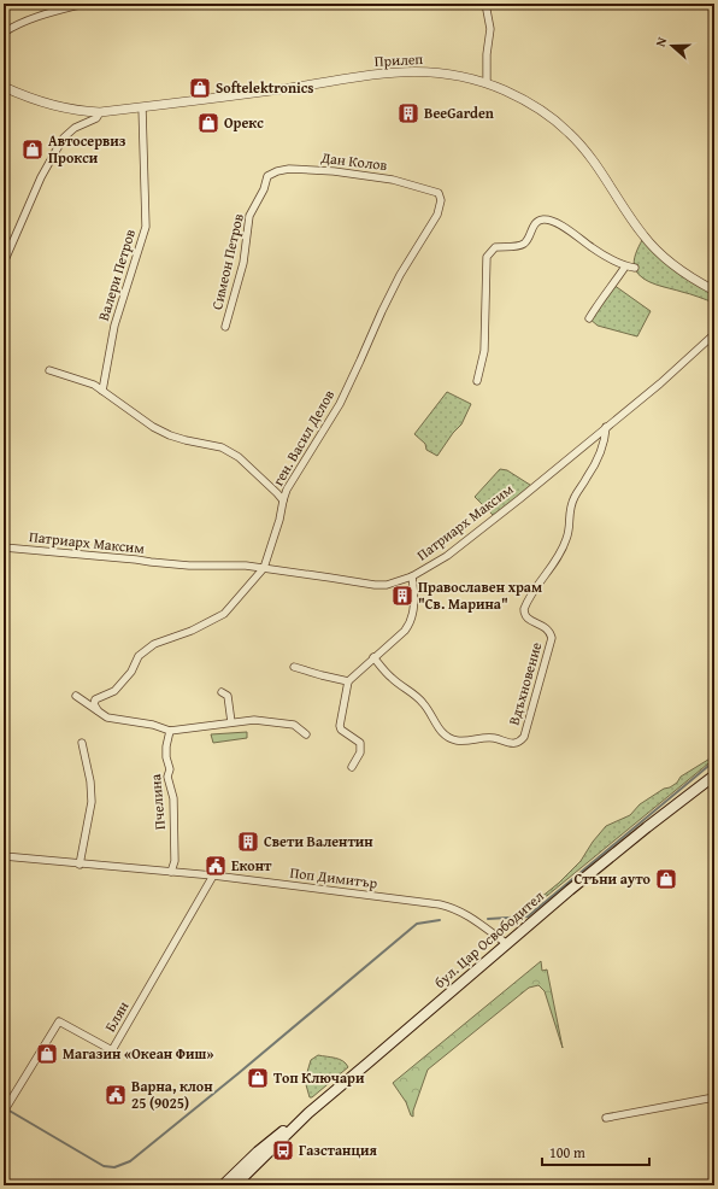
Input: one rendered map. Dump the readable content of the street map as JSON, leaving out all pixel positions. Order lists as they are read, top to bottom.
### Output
{
  "streets": {
    "main road": ["бул. Цар Освободител"],
    "street": [
      "Прилеп",
      "Дан Колов",
      "Симеон Петров",
      "Валери Петров",
      "ген. Васил Делов",
      "Патриарх Максим",
      "Вдъхновение",
      "Пчелина",
      "Поп Димитър",
      "Блян"
    ]
  },
  "crossings": [
    ["Прилеп", "Валери Петров"],
    ["Дан Колов", "Симеон Петров"],
    ["Дан Колов", "ген. Васил Делов"],
    ["ген. Васил Делов", "Патриарх Максим"],
    ["Патриарх Максим", "Вдъхновение"],
    ["Пчелина", "Поп Димитър"],
    ["Поп Димитър", "бул. Цар Освободител"],
    ["Поп Димитър", "Блян"]
  ],
  "places": {
    "shop": [
      "Softelektronics",
      "Орекс",
      "Автосервиз Прокси",
      "Стъни ауто",
      "Магазин «Океан Фиш»",
      "Топ Ключари"
    ],
    "building": ["BeeGarden", "Православен храм \"Св. Марина\"", "Свети Валентин"],
    "public building": ["Еконт", "Варна, клон 25 (9025)"],
    "bus stop": ["Газстанция"]
  },
  "scale_bar": "100 m",
  "north": "left"
}
